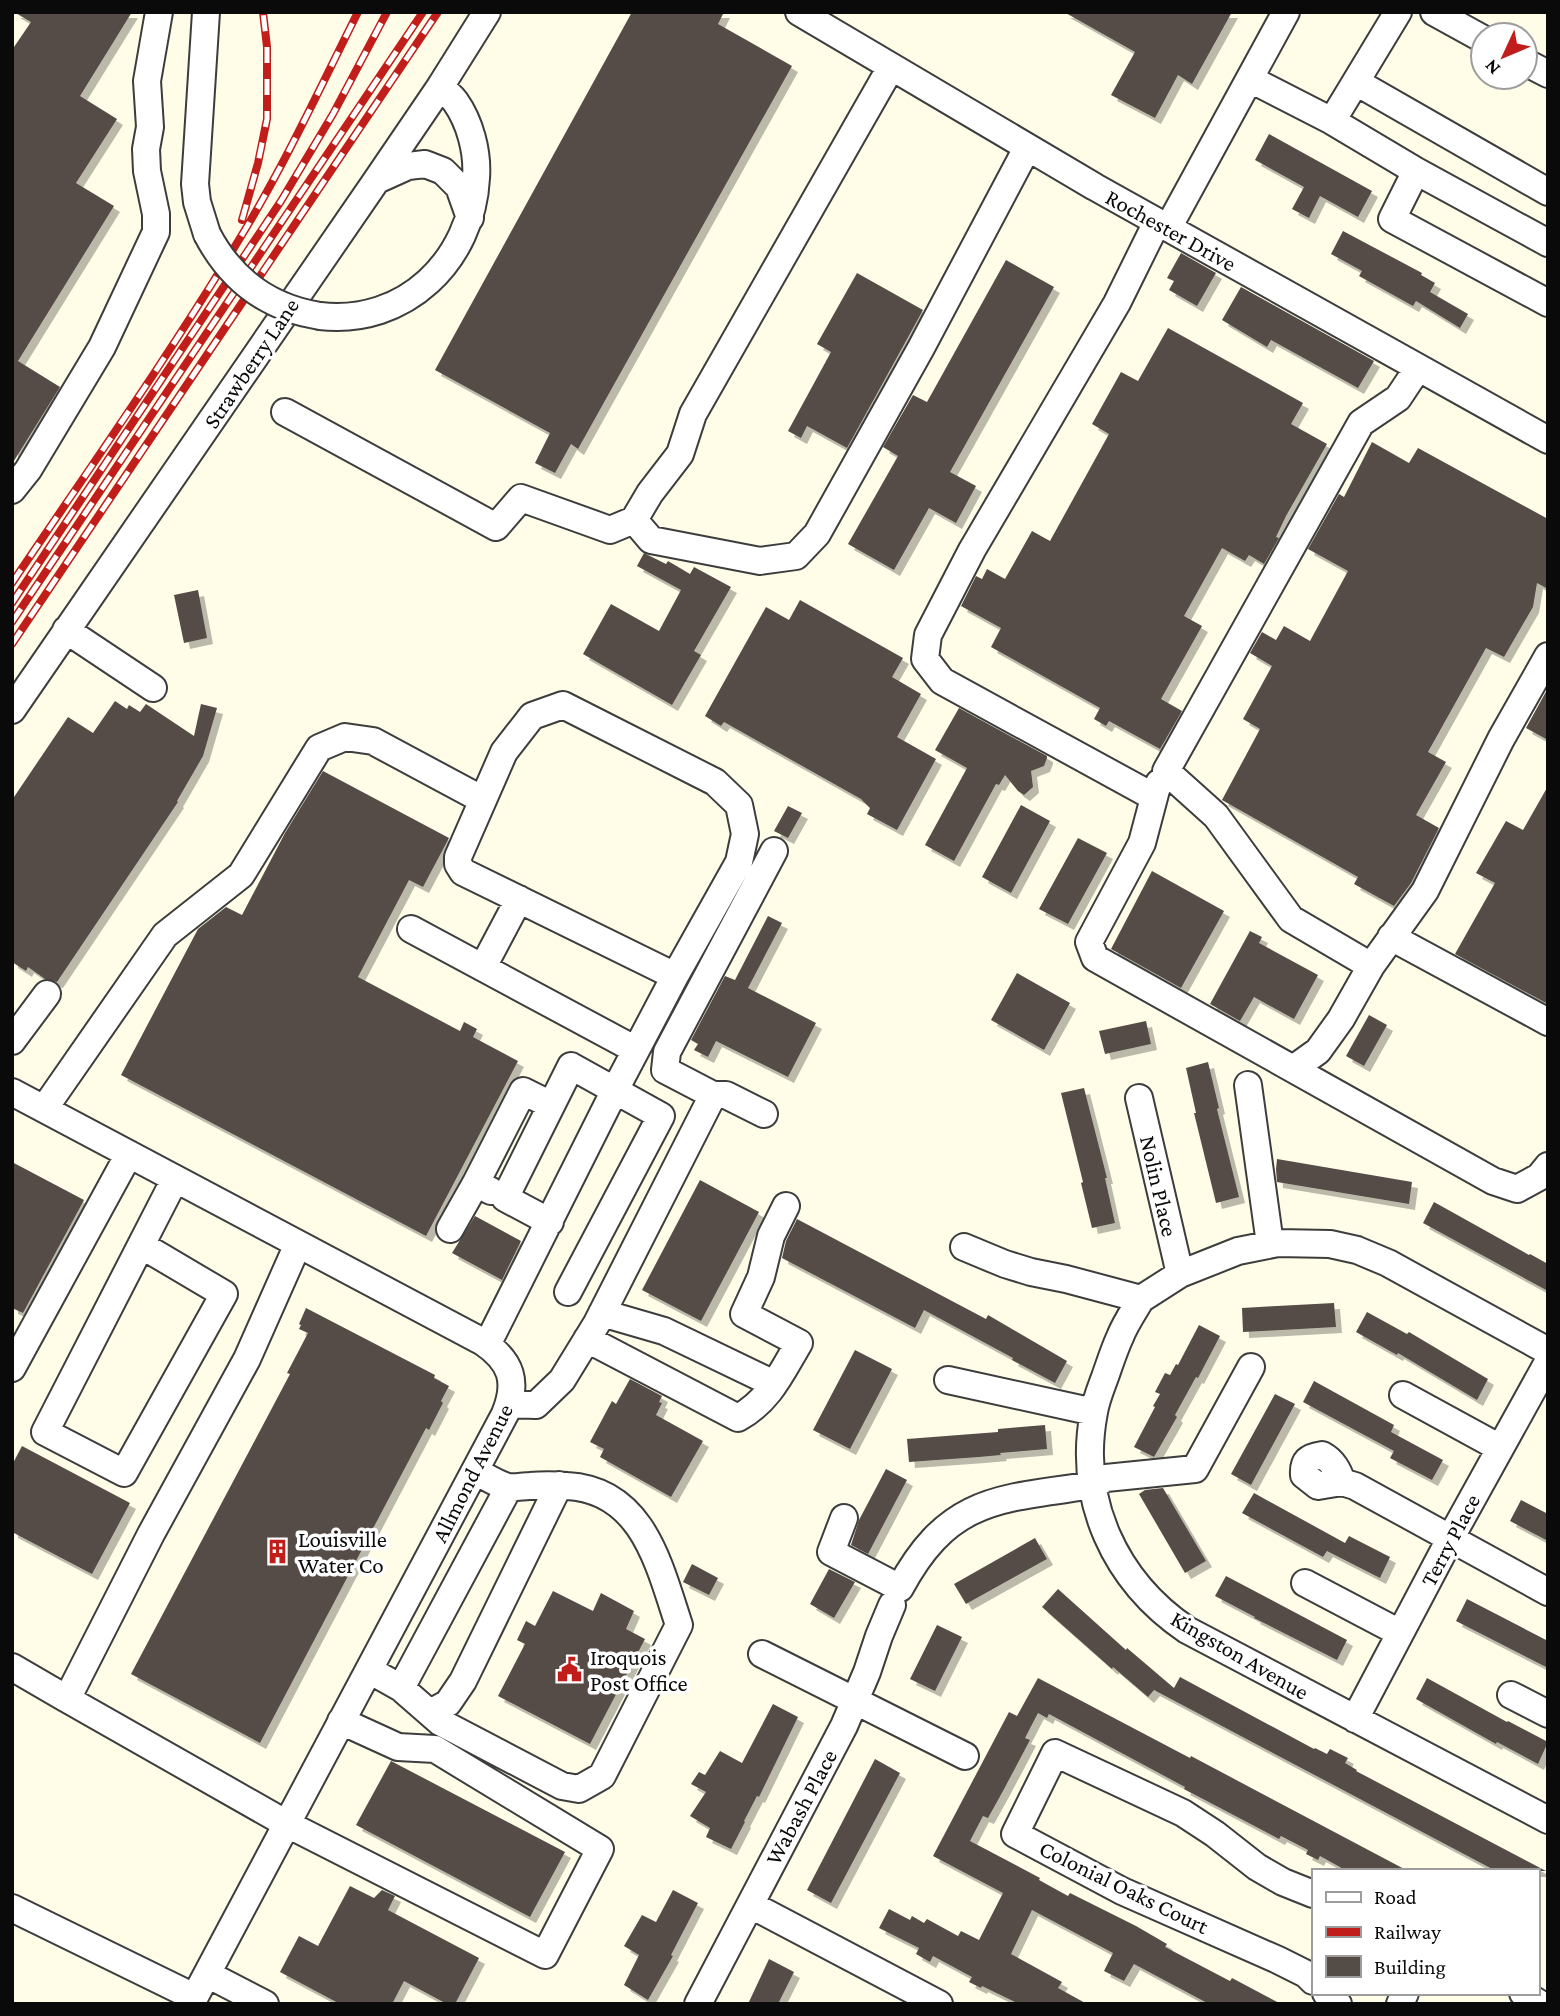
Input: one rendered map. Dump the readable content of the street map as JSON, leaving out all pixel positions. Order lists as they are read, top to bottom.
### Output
{
  "streets": {
    "street": [
      "Rochester Drive",
      "Strawberry Lane",
      "Nolin Place",
      "Allmond Avenue",
      "Terry Place",
      "Kingston Avenue",
      "Wabash Place",
      "Colonial Oaks Court"
    ]
  },
  "crossings": [
    ["Terry Place", "Kingston Avenue"],
    ["Kingston Avenue", "Wabash Place"]
  ],
  "places": {
    "building": ["Louisville Water Co"],
    "public building": ["Iroquois Post Office"]
  },
  "legend": ["Road", "Railway", "Building"],
  "north": "bottom left"
}
